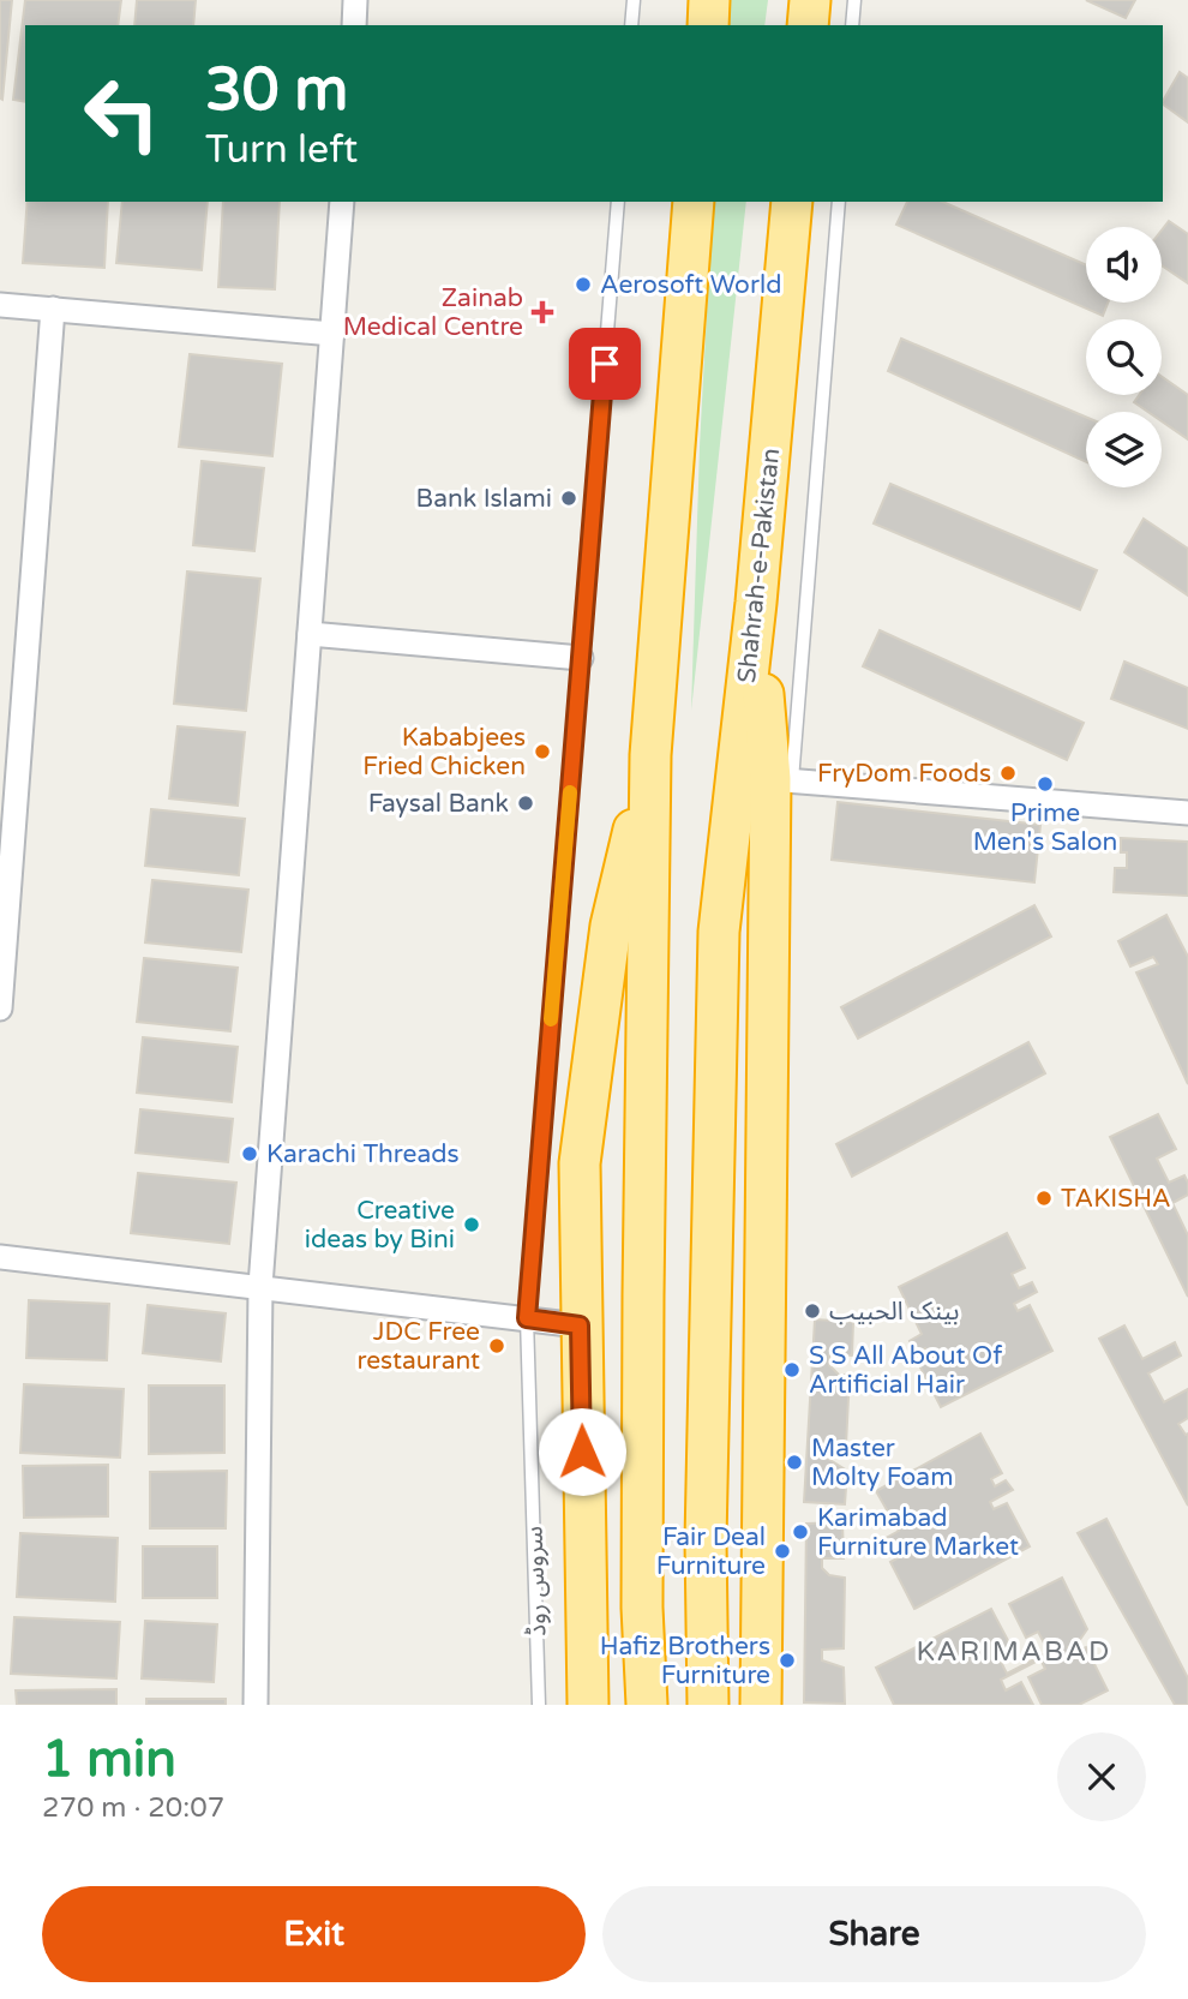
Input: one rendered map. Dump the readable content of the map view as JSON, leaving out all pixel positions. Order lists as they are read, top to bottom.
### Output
{
  "streets": {
    "highway": ["Shahrah-e-Pakistan"],
    "lane": ["سروس روڈ"]
  },
  "districts": ["KARIMABAD"],
  "places": {
    "other": [
      "Aerosoft World",
      "Bank Islami",
      "Kababjees Fried Chicken",
      "FryDom Foods",
      "Prime Men's Salon",
      "Faysal Bank",
      "Karachi Threads",
      "TAKISHA",
      "Creative ideas by Bini",
      "بينک الحبيب",
      "JDC Free restaurant",
      "S S All About Of Artificial Hair",
      "Master Molty Foam",
      "Karimabad Furniture Market",
      "Fair Deal Furniture",
      "Hafiz Brothers Furniture"
    ],
    "health": ["Zainab Medical Centre"]
  },
  "page": {
    "turn": ["30 m", "Turn left"],
    "heading": ["1 min", "270 m · 20:07"],
    "buttons": ["Exit", "Share"]
  }
}
